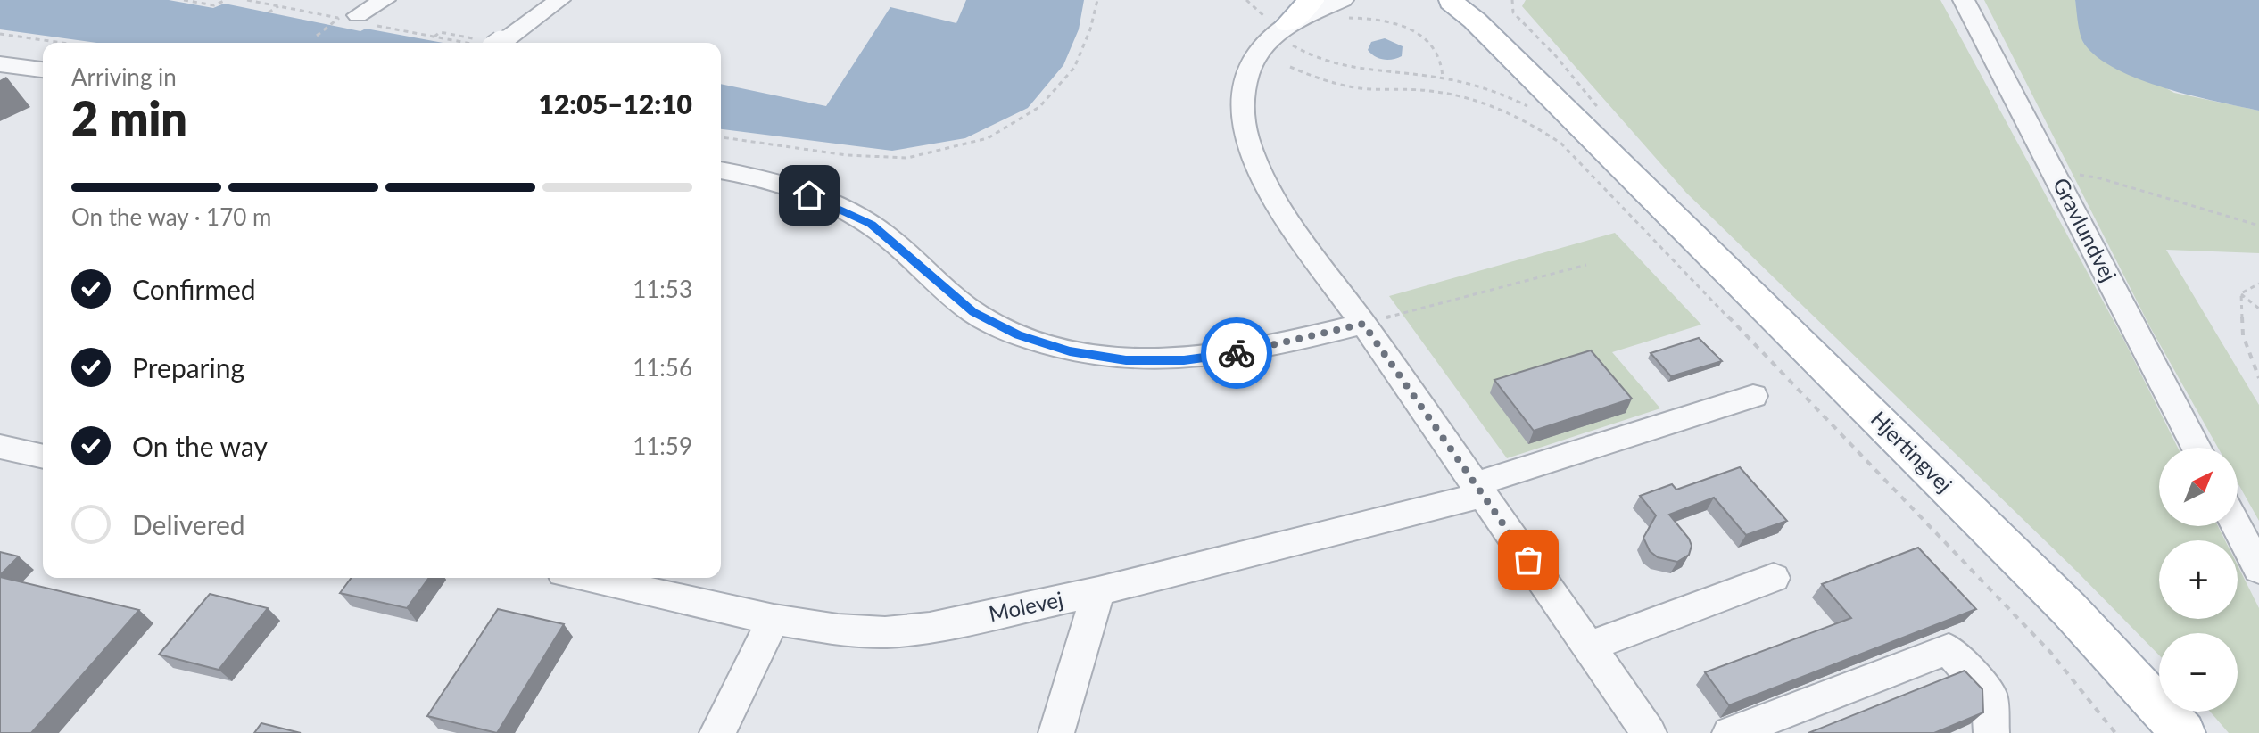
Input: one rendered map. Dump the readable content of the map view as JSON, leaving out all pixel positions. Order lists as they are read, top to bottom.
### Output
{
  "streets": {
    "main road": ["Hjertingvej"],
    "street": ["Gravlundvej", "Molevej"]
  },
  "north": "top right",
  "page": {
    "heading": ["2 min", "Arriving in", "12:05–12:10"],
    "bar": "On the way · 170 m",
    "list": [
      ["Confirmed", "11:53"],
      ["Preparing", "11:56"],
      ["On the way", "11:59"],
      "Delivered"
    ],
    "map_buttons": ["+", "−"]
  }
}
